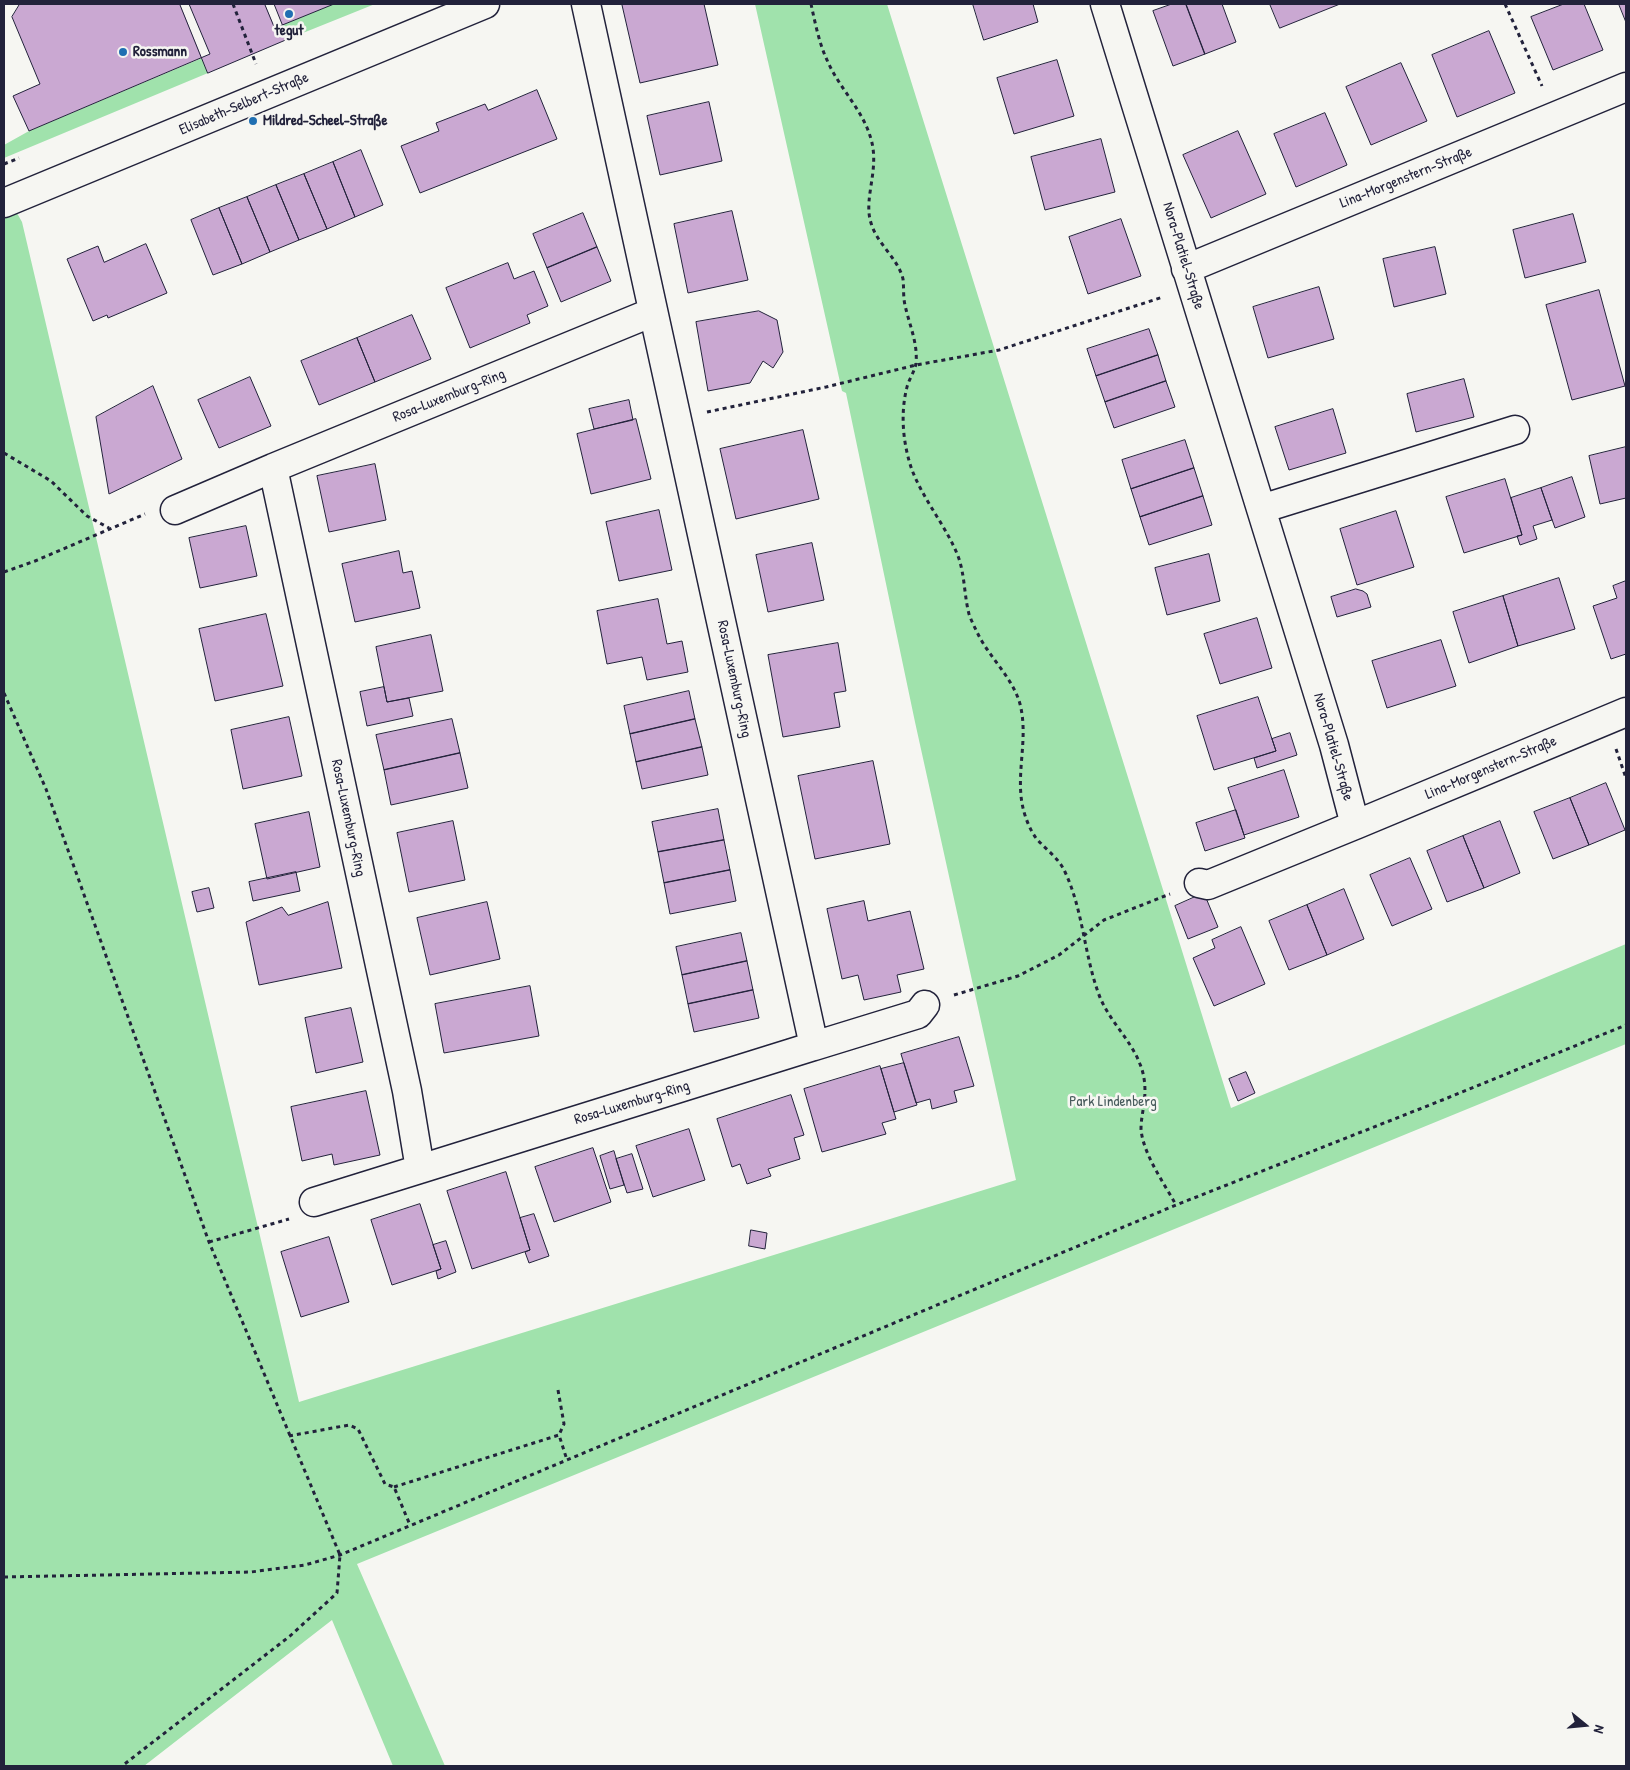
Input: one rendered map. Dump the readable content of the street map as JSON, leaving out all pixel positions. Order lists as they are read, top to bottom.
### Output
{
  "streets": {
    "street": [
      "Elisabeth-Selbert-Straße",
      "Lina-Morgenstern-Straße",
      "Nora-Platiel-Straße",
      "Rosa-Luxemburg-Ring"
    ]
  },
  "crossings": [
    ["Lina-Morgenstern-Straße", "Nora-Platiel-Straße"]
  ],
  "parks": ["Park Lindenberg"],
  "places": ["tegut", "Rossmann", "Mildred-Scheel-Straße"],
  "north": "right"
}
